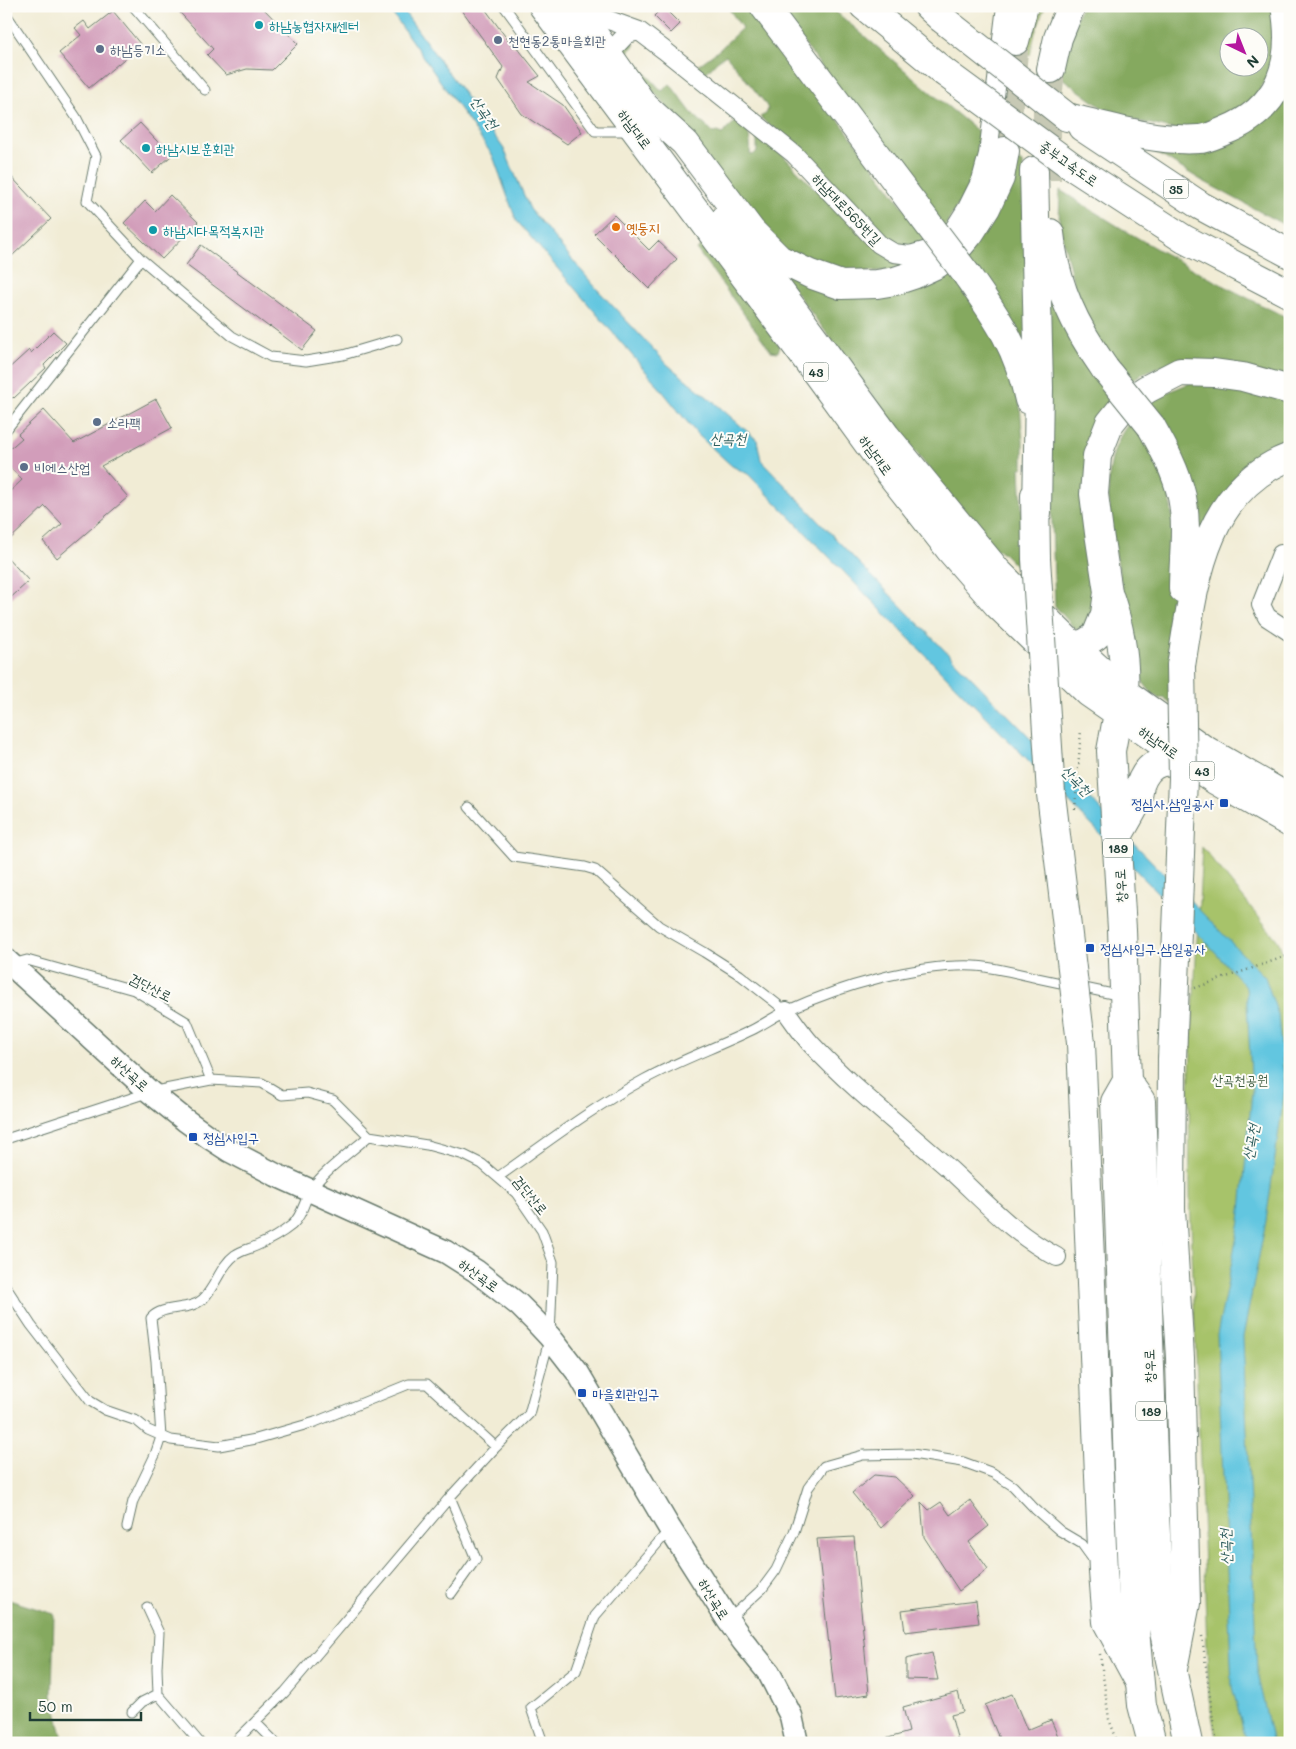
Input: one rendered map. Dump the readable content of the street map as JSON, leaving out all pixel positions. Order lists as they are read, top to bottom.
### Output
{
  "streets": {
    "main road": [
      "하남대로",
      "중부고속도로",
      "35",
      "43",
      "189",
      "창우로"
    ],
    "street": ["하남대로565번길", "하산곡로"],
    "lane": ["검단산로"]
  },
  "crossings": [
    ["하남대로", "하남대로565번길"],
    ["하남대로", "창우로"],
    ["검단산로", "하산곡로"]
  ],
  "water": ["산곡천"],
  "parks": ["산곡천공원"],
  "places": {
    "other": [
      "하남농협자재센터",
      "천현동2통마을회관",
      "하남등기소",
      "하남시보훈회관",
      "옛둥지",
      "하남시다목적복지관",
      "소라팩",
      "비에스산업"
    ],
    "transit": [
      "정심사.삼일공사",
      "정심사입구.삼일공사",
      "정심사입구",
      "마을회관입구"
    ]
  },
  "scale_bar": "50 m",
  "north": "bottom right"
}
